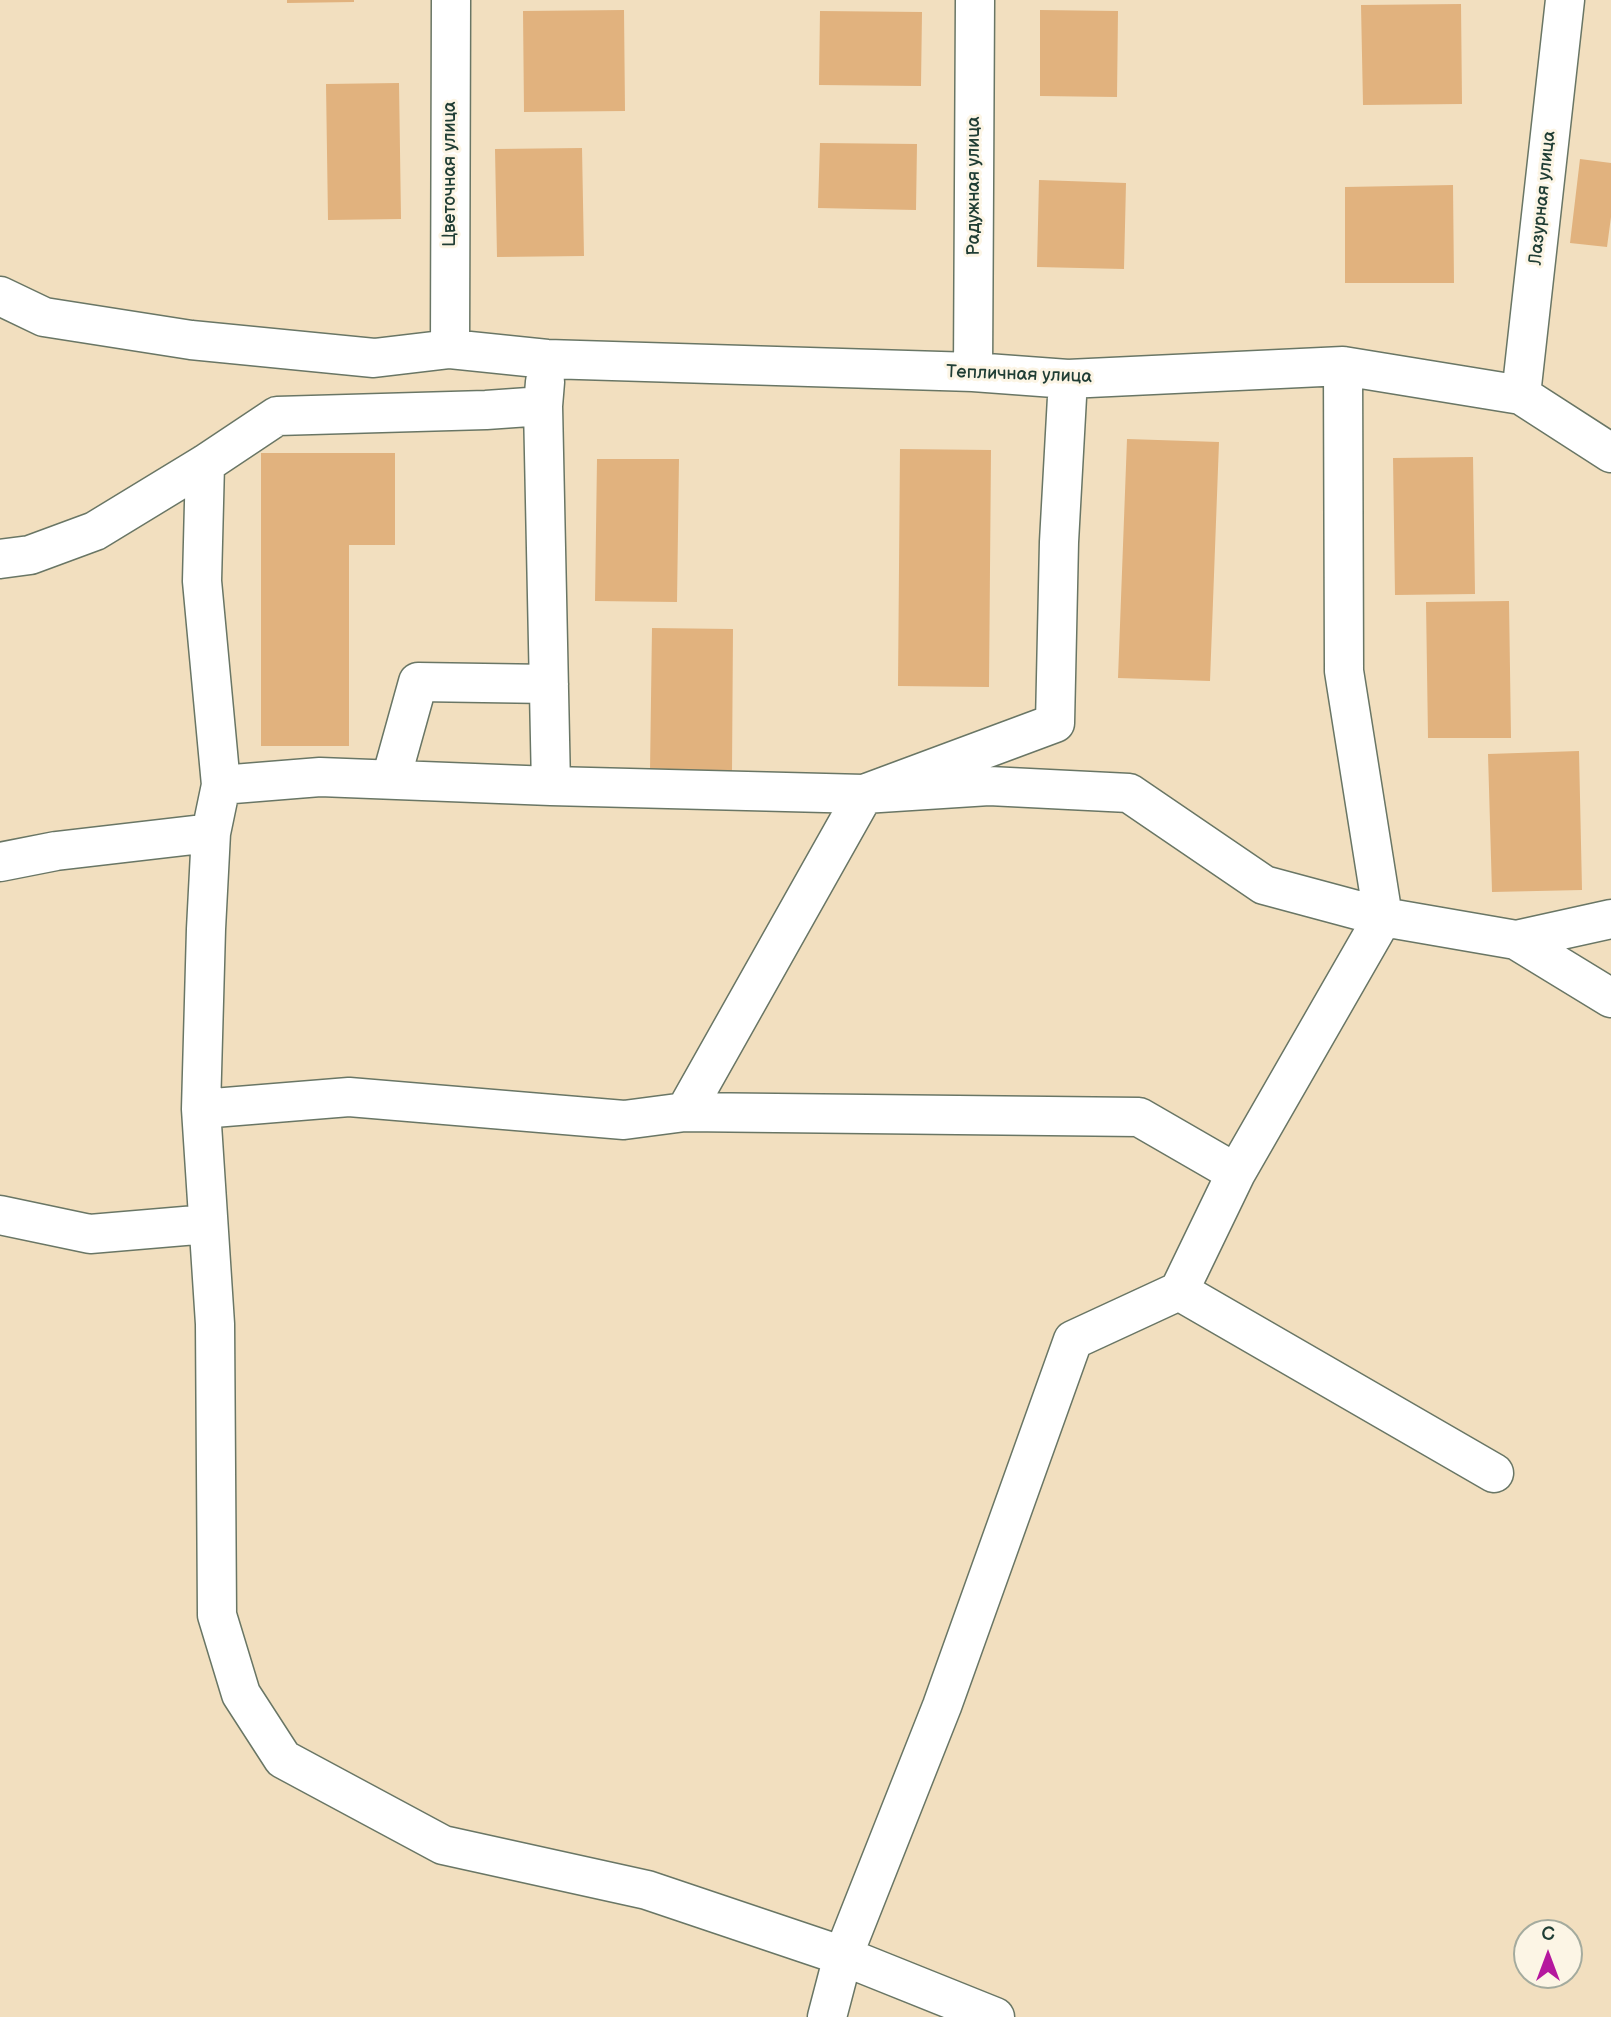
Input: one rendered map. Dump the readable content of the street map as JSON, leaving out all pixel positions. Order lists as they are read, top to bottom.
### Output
{
  "streets": {
    "street": [
      "Цветочная улица",
      "Радужная улица",
      "Лазурная улица",
      "Тепличная улица"
    ]
  },
  "crossings": [
    ["Цветочная улица", "Тепличная улица"],
    ["Радужная улица", "Тепличная улица"],
    ["Лазурная улица", "Тепличная улица"]
  ],
  "north": "top"
}
